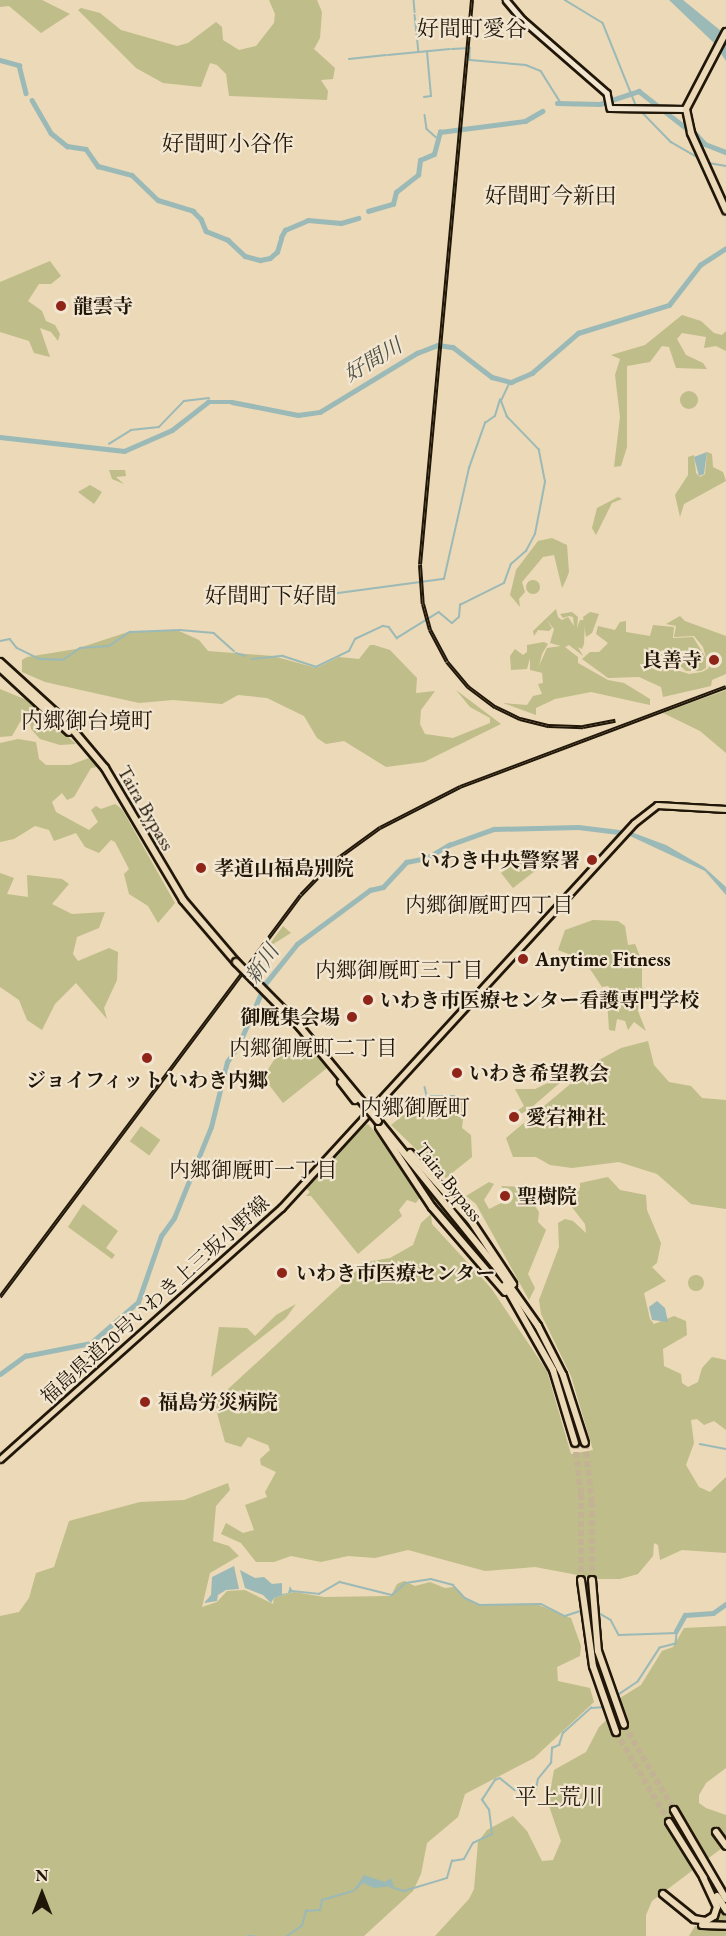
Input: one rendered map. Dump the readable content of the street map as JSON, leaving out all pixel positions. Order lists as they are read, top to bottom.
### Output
{
  "streets": {
    "highway": ["Taira Bypass"],
    "main road": ["福島県道20号いわき上三坂小野線"]
  },
  "districts": [
    "好間町愛谷",
    "好間町小谷作",
    "好間町今新田",
    "好間町下好間",
    "内郷御台境町",
    "内郷御厩町四丁目",
    "内郷御厩町三丁目",
    "内郷御厩町二丁目",
    "内郷御厩町",
    "内郷御厩町一丁目",
    "平上荒川"
  ],
  "water": ["好間川", "新川"],
  "places": [
    "龍雲寺",
    "良善寺",
    "いわき中央警察署",
    "孝道山福島別院",
    "Anytime Fitness",
    "いわき市医療センター看護専門学校",
    "御厩集会場",
    "ジョイフィット いわき内郷",
    "いわき希望教会",
    "愛宕神社",
    "聖樹院",
    "いわき市医療センター",
    "福島労災病院"
  ],
  "north": "top"
}
